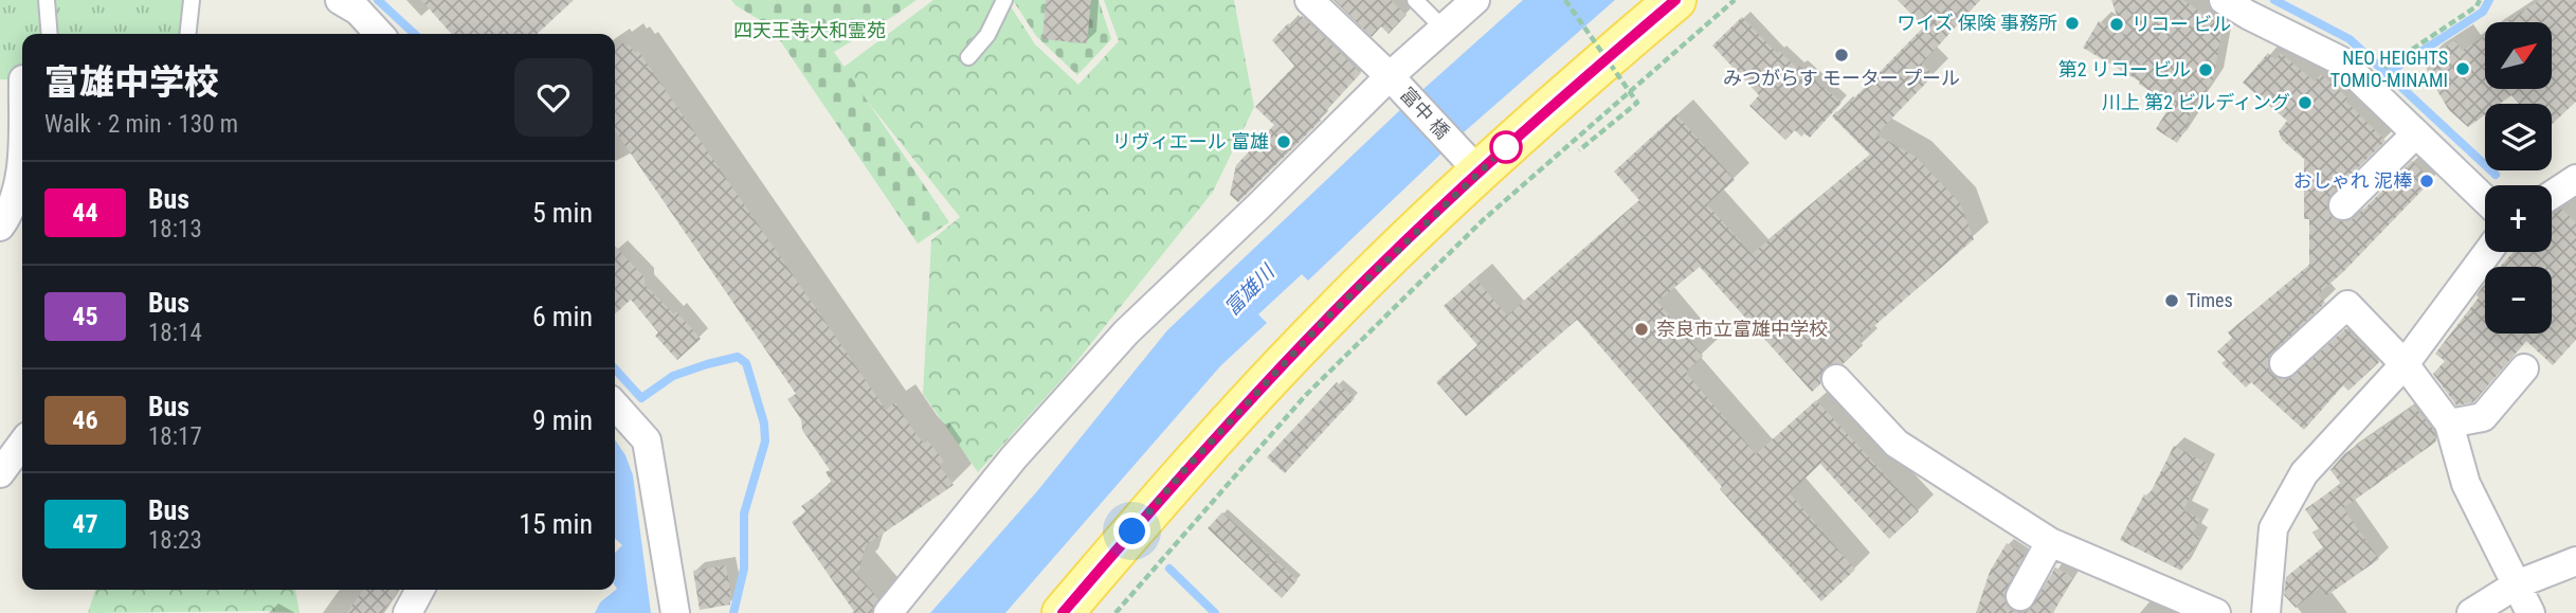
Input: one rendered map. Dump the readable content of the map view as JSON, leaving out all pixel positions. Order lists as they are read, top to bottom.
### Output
{
  "streets": {
    "street": ["富中 橋"]
  },
  "water": ["富雄川"],
  "parks": ["四天王寺大和霊苑"],
  "places": [
    "ワイズ 保険 事務所",
    "リコー ビル",
    "みつがらす モーター プール",
    "NEO HEIGHTS TOMIO-MINAMI",
    "第2 リコー ビル",
    "川上 第2 ビルディング",
    "リヴィエール 富雄",
    "おしゃれ 泥棒",
    "Times",
    "奈良市立富雄中学校"
  ],
  "lines": ["bus line 44"],
  "north": "top right",
  "page": {
    "map_buttons": ["+", "−"],
    "heading": ["富雄中学校", "Walk · 2 min · 130 m"],
    "list": [
      {
        "mark": "44",
        "name": "Bus",
        "note": "18:13",
        "value": "5 min"
      },
      {
        "mark": "45",
        "name": "Bus",
        "note": "18:14",
        "value": "6 min"
      },
      {
        "mark": "46",
        "name": "Bus",
        "note": "18:17",
        "value": "9 min"
      },
      {
        "mark": "47",
        "name": "Bus",
        "note": "18:23",
        "value": "15 min"
      }
    ]
  }
}
